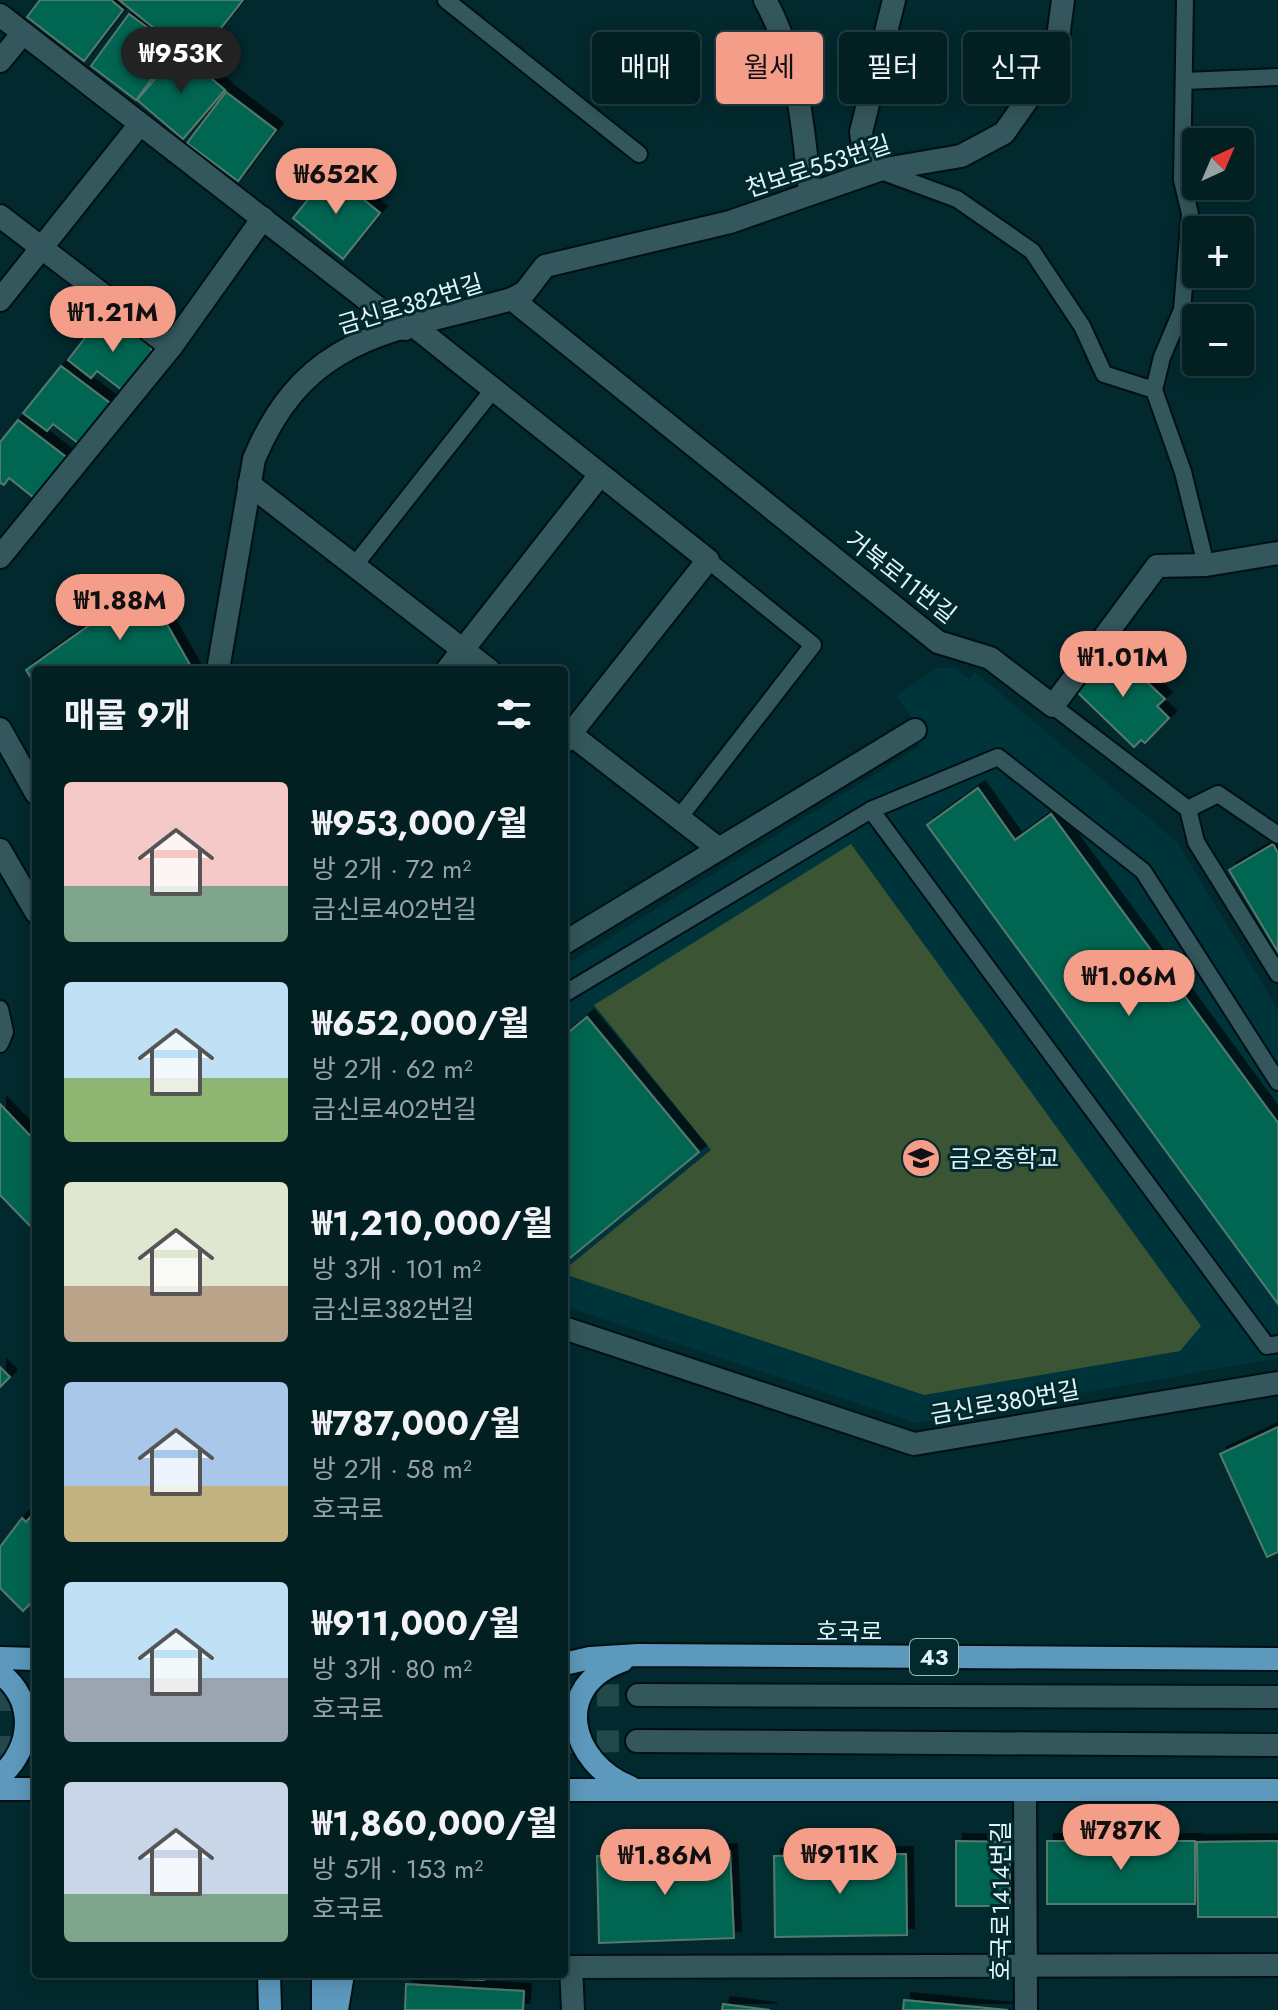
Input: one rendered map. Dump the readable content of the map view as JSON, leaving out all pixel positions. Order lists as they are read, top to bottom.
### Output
{
  "streets": {
    "main road": ["호국로", "43"],
    "street": [
      "천보로553번길",
      "금신로382번길",
      "거북로11번길",
      "금신로380번길",
      "호국로1414번길"
    ]
  },
  "crossings": [
    ["천보로553번길", "금신로382번길"],
    ["천보로553번길", "거북로11번길"],
    ["금신로382번길", "거북로11번길"]
  ],
  "places": {
    "school or university": ["금오중학교"]
  },
  "north": "top right",
  "page": {
    "price": [
      "₩953K",
      "₩652K",
      "₩1.21M",
      "₩1.88M",
      "₩1.01M",
      "₩1.06M",
      "₩787K",
      "₩911K",
      "₩1.86M"
    ],
    "chip": [
      "매매",
      "월세",
      "필터",
      "신규"
    ],
    "map_buttons": ["+", "−"],
    "heading": "매물 9개",
    "list": [
      {
        "name": "₩953,000/월",
        "note": "방 2개 · 72 m² · 금신로402번길"
      },
      {
        "name": "₩652,000/월",
        "note": "방 2개 · 62 m² · 금신로402번길"
      },
      {
        "name": "₩1,210,000/월",
        "note": "방 3개 · 101 m² · 금신로382번길"
      },
      {
        "name": "₩787,000/월",
        "note": "방 2개 · 58 m² · 호국로"
      },
      {
        "name": "₩911,000/월",
        "note": "방 3개 · 80 m² · 호국로"
      },
      {
        "name": "₩1,860,000/월",
        "note": "방 5개 · 153 m² · 호국로"
      }
    ]
  }
}
